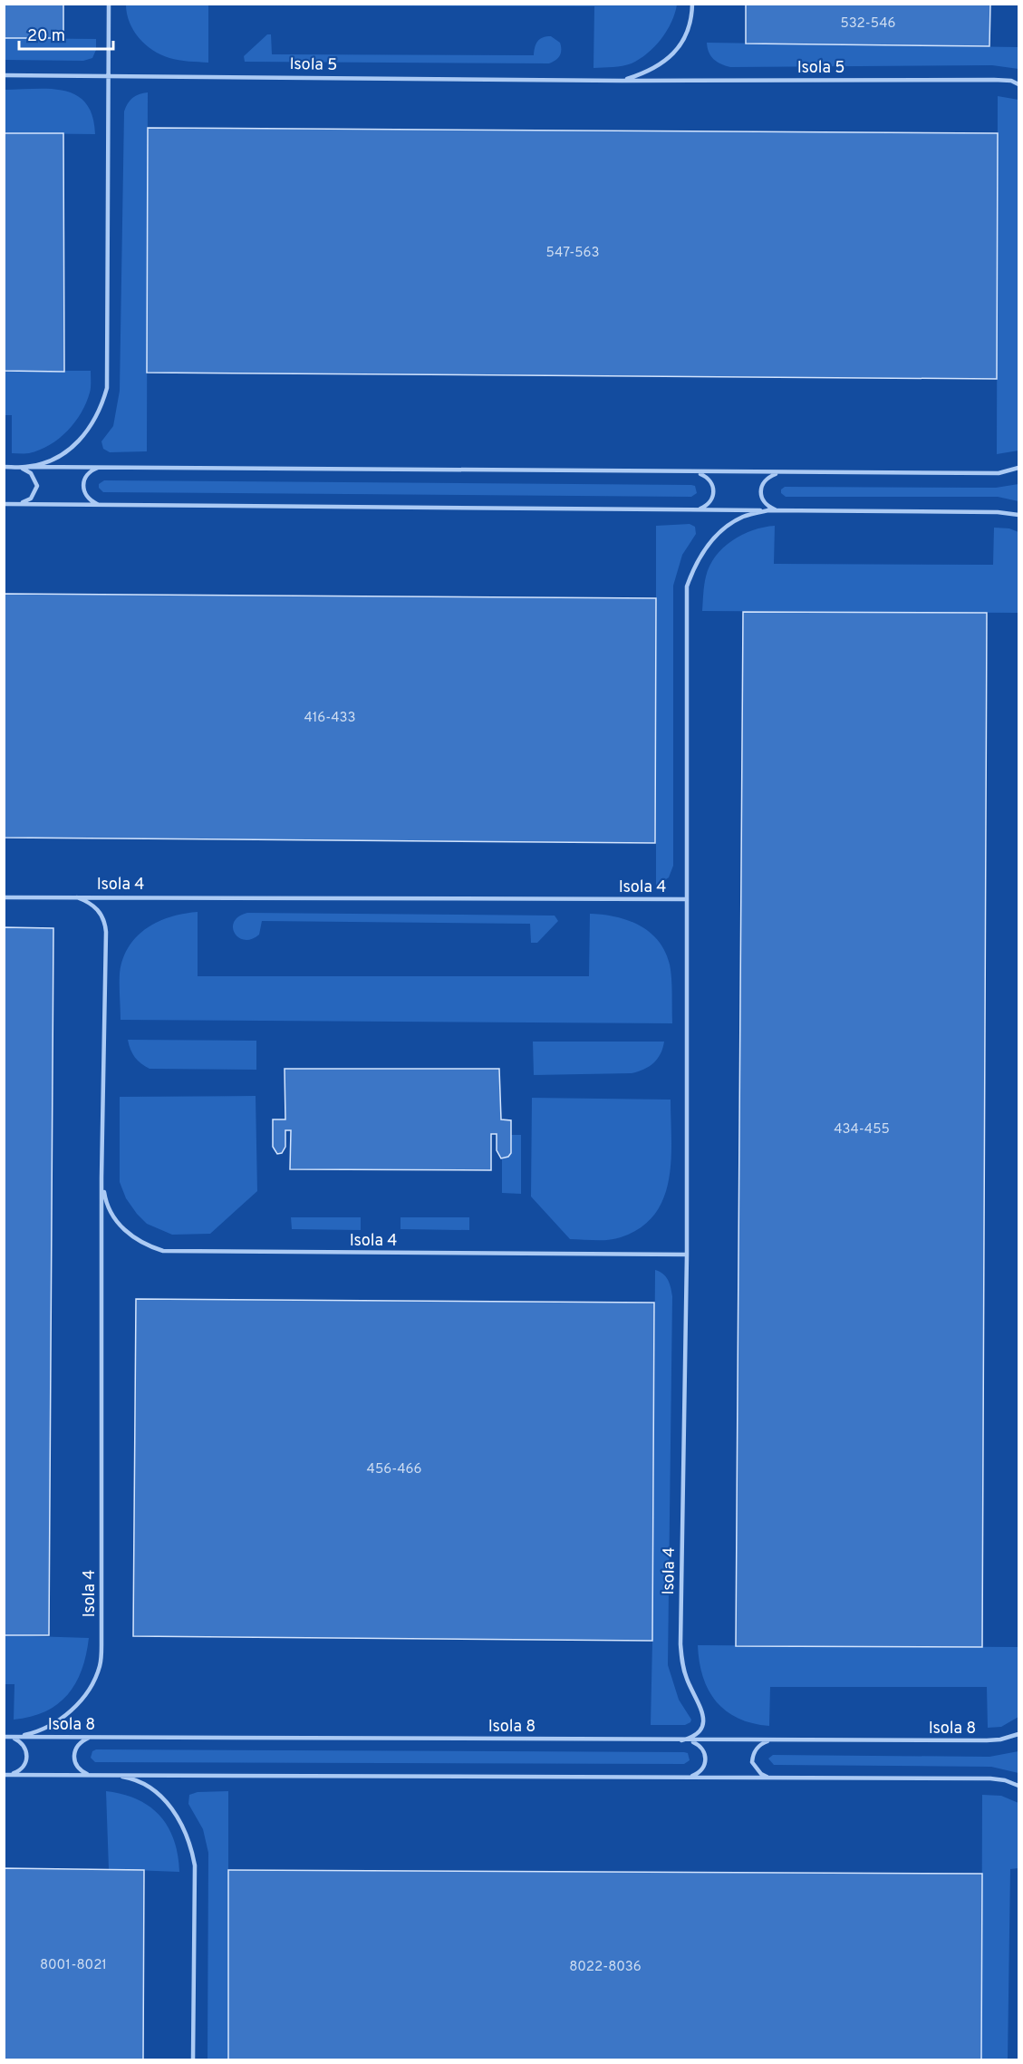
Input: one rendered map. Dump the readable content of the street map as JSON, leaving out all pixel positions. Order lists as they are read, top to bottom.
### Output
{
  "streets": {
    "lane": ["Isola 5", "Isola 4", "Isola 8"]
  },
  "crossings": [
    ["Isola 4", "Isola 8"]
  ],
  "house_numbers": [
    "532-546",
    "547-563",
    "416-433",
    "434-455",
    "456-466",
    "8001-8021",
    "8022-8036"
  ],
  "scale_bar": "20 m"
}
